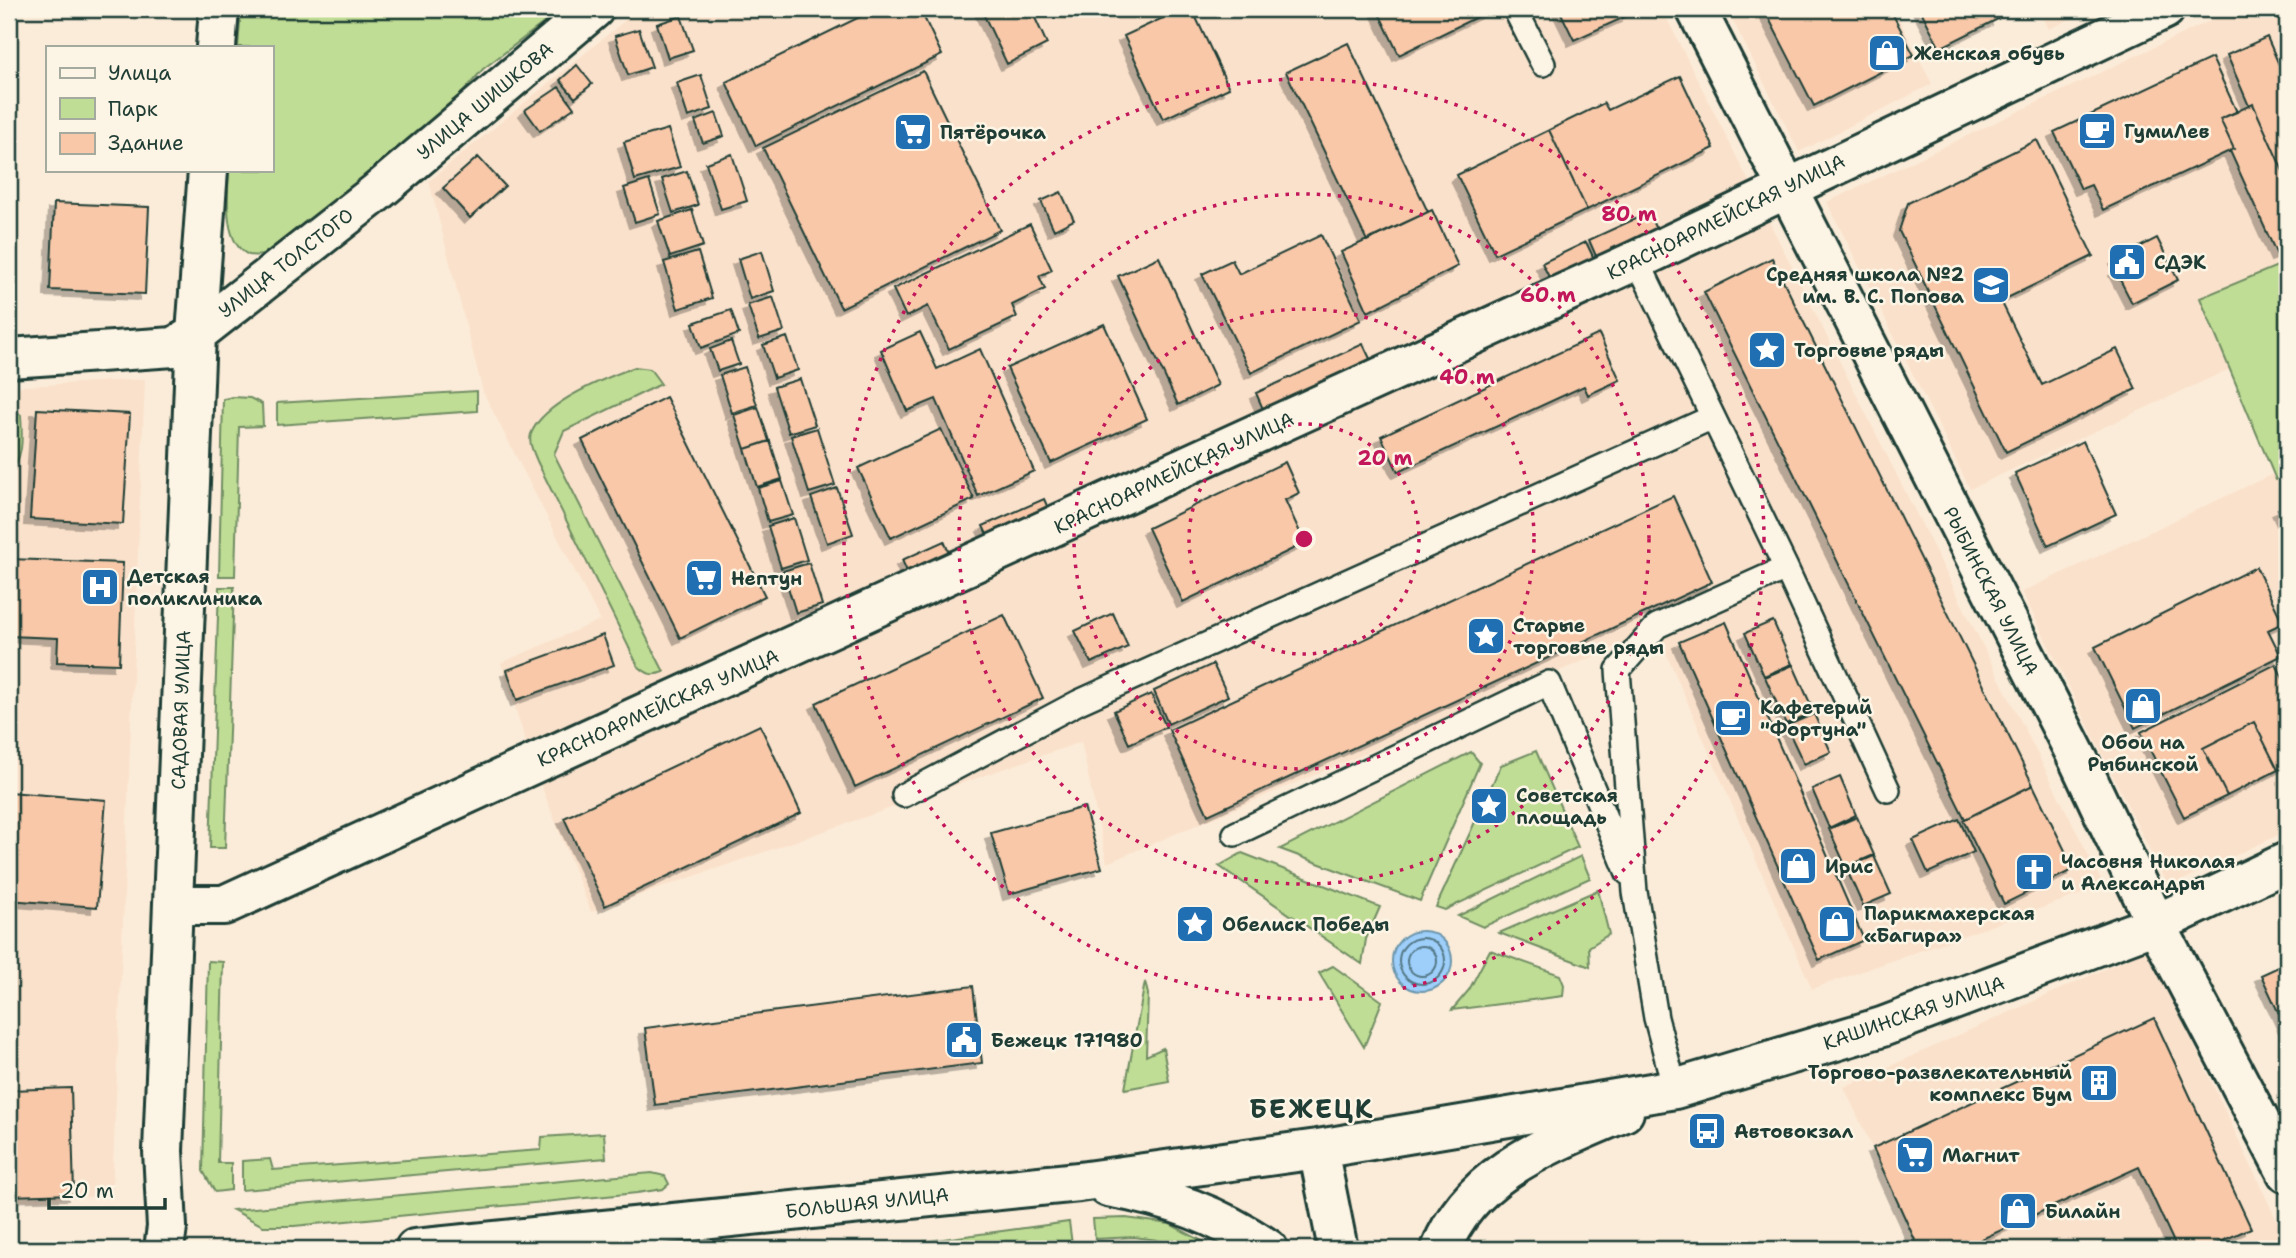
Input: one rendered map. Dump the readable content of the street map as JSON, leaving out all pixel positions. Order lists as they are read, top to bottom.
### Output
{
  "streets": {
    "street": [
      "УЛИЦА ШИШКОВА",
      "КРАСНОАРМЕЙСКАЯ УЛИЦА",
      "УЛИЦА ТОЛСТОГО",
      "РЫБИНСКАЯ УЛИЦА",
      "САДОВАЯ УЛИЦА",
      "КАШИНСКАЯ УЛИЦА",
      "БОЛЬШАЯ УЛИЦА"
    ]
  },
  "crossings": [
    ["УЛИЦА ШИШКОВА", "УЛИЦА ТОЛСТОГО"],
    ["КРАСНОАРМЕЙСКАЯ УЛИЦА", "РЫБИНСКАЯ УЛИЦА"],
    ["КРАСНОАРМЕЙСКАЯ УЛИЦА", "САДОВАЯ УЛИЦА"],
    ["УЛИЦА ТОЛСТОГО", "САДОВАЯ УЛИЦА"],
    ["РЫБИНСКАЯ УЛИЦА", "КАШИНСКАЯ УЛИЦА"],
    ["КАШИНСКАЯ УЛИЦА", "БОЛЬШАЯ УЛИЦА"]
  ],
  "districts": ["БЕЖЕЦК"],
  "places": {
    "shop": [
      "Женская обувь",
      "Обои на Рыбинской",
      "Ирис",
      "Парикмахерская «Багира»",
      "Билайн"
    ],
    "cafe": ["ГумиЛев", "Кафетерий \"Фортуна\""],
    "supermarket": ["Пятёрочка", "Нептун", "Магнит"],
    "public building": ["СДЭК", "Бежецк 171980"],
    "school or university": ["Средняя школа №2 им. В. С. Попова"],
    "place": [
      "Торговые ряды",
      "Старые торговые ряды",
      "Советская площадь",
      "Обелиск Победы"
    ],
    "hospital": ["Детская поликлиника"],
    "church": ["Часовня Николая и Александры"],
    "building": ["Торгово-развлекательный комплекс Бум"],
    "bus stop": ["Автовокзал"]
  },
  "legend": ["Улица", "Парк", "Здание"],
  "scale_bar": "20 m",
  "rings": [
    "80 m",
    "60 m",
    "40 m",
    "20 m"
  ]
}
